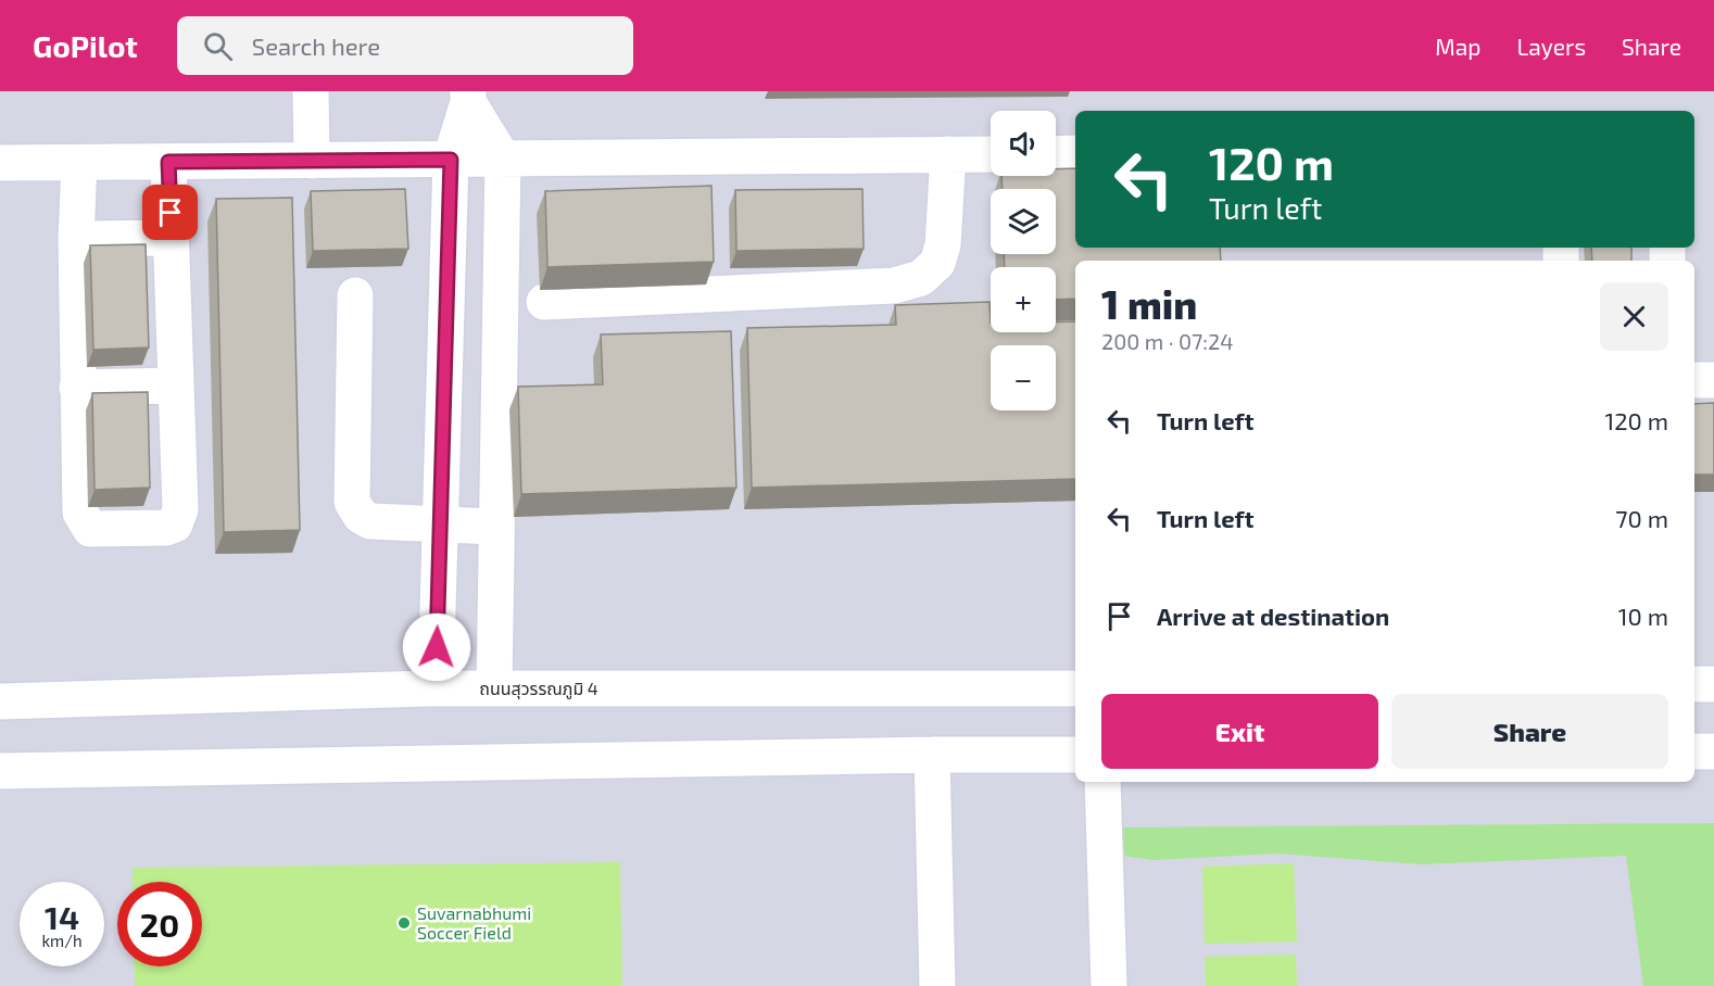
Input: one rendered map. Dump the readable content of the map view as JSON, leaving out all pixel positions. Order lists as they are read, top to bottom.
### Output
{
  "streets": {
    "street": ["ถนนสุวรรณภูมิ 4"]
  },
  "places": ["Suvarnabhumi Soccer Field"],
  "page": {
    "header": "GoPilot",
    "search": "Search here",
    "nav": ["Map", "Layers", "Share"],
    "map_buttons": ["+", "−"],
    "turn": ["120 m", "Turn left"],
    "heading": ["1 min", "200 m · 07:24"],
    "list": [
      {
        "name": "Turn left",
        "value": "120 m"
      },
      {
        "name": "Turn left",
        "value": "70 m"
      },
      {
        "name": "Arrive at destination",
        "value": "10 m"
      }
    ],
    "buttons": ["Exit", "Share"],
    "speed": "14 km/h",
    "limit": "20"
  }
}
